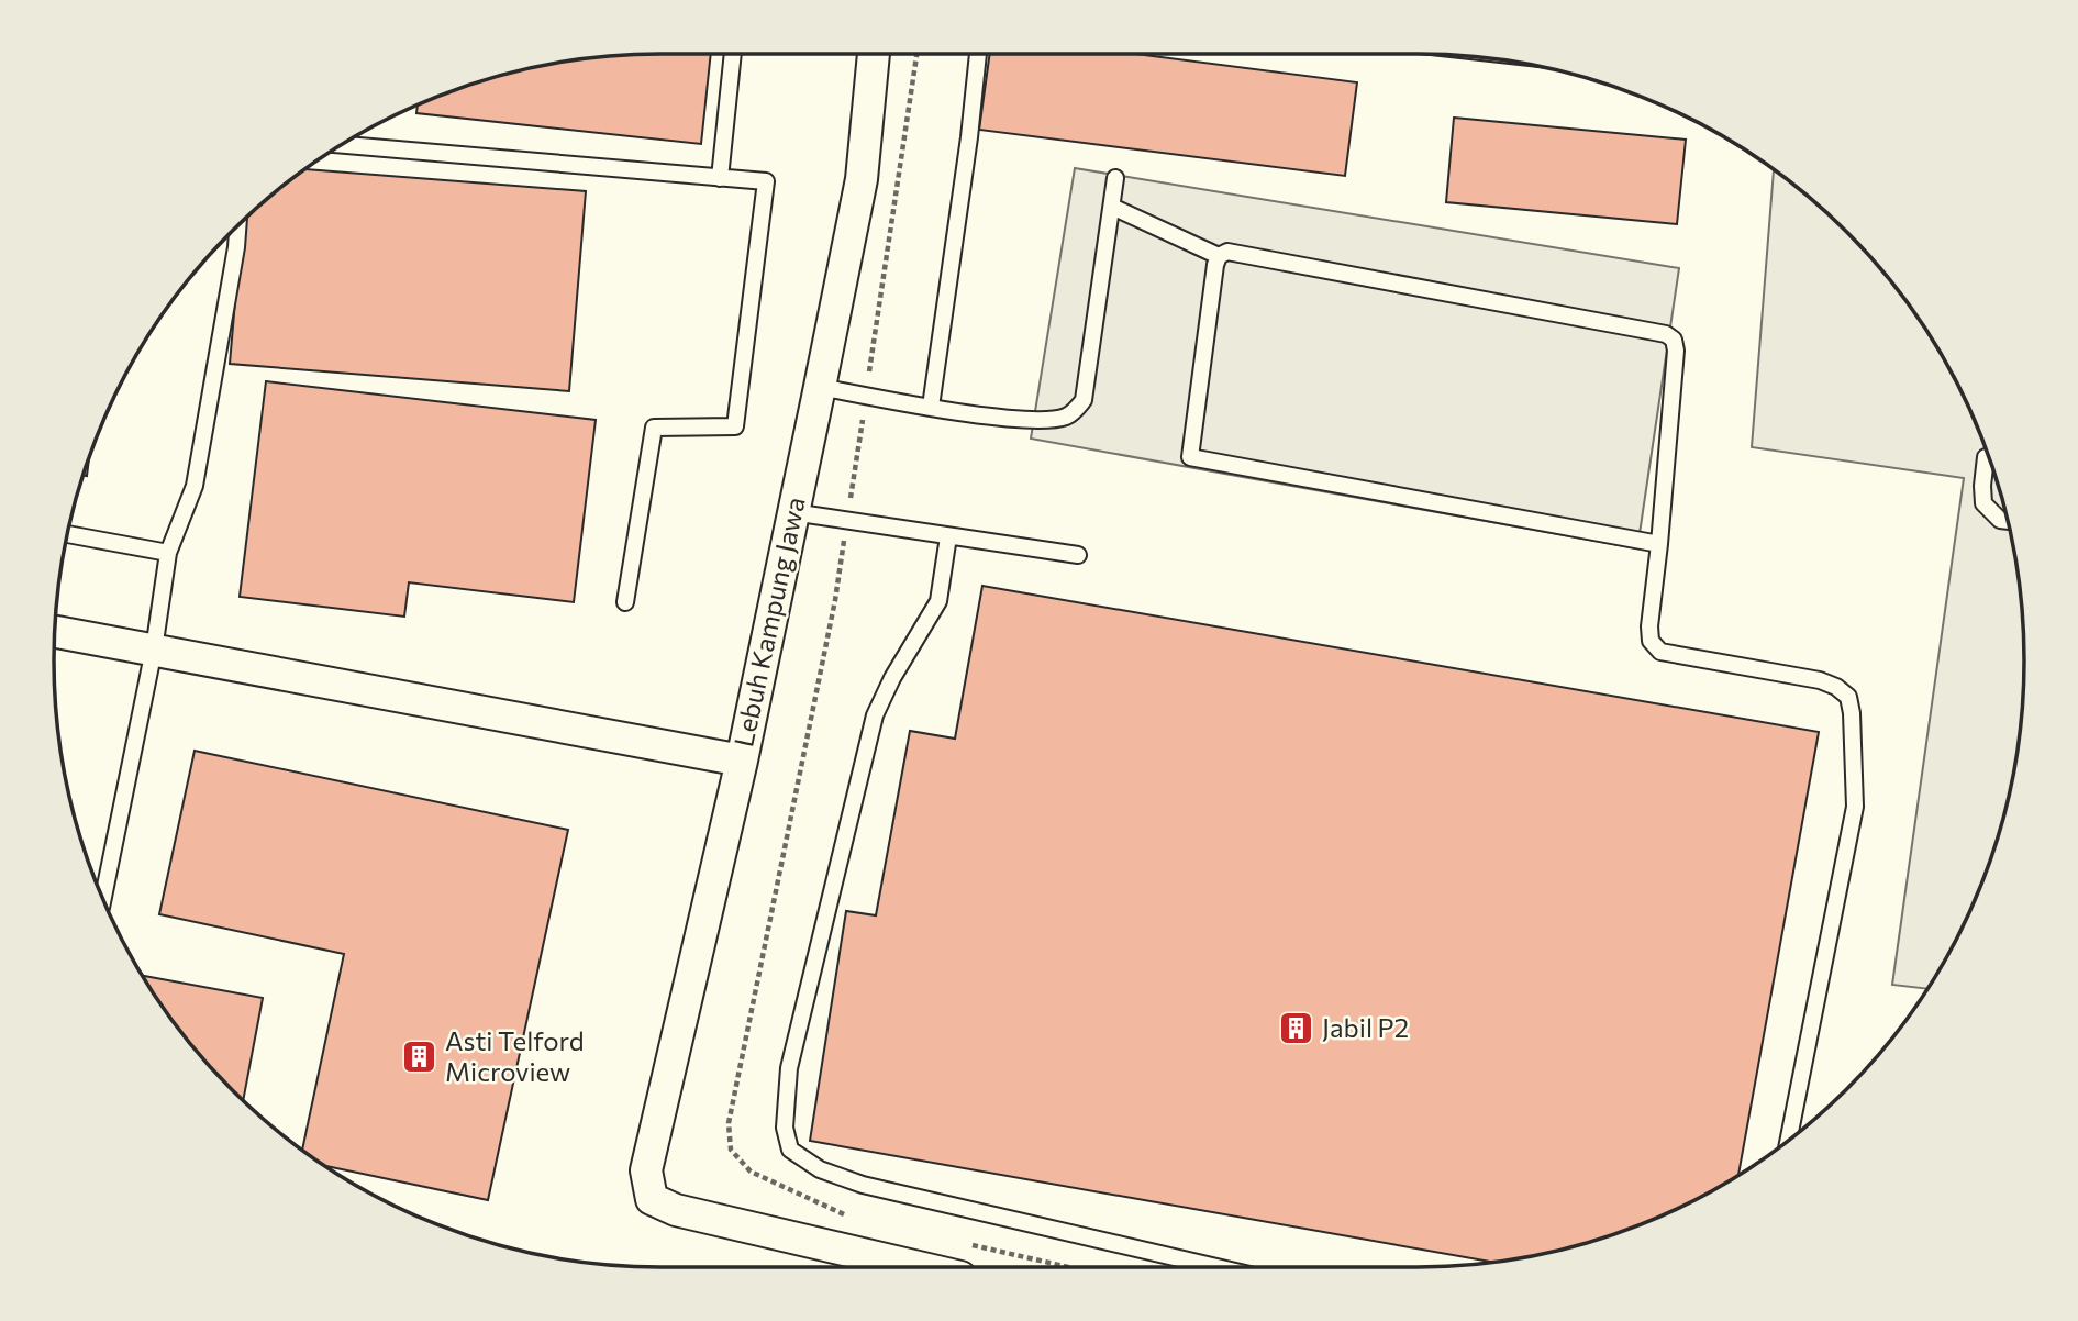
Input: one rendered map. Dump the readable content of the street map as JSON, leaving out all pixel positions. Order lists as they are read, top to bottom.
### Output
{
  "streets": {
    "street": ["Lebuh Kampung Jawa"]
  },
  "places": {
    "building": ["Jabil P2", "Asti Telford Microview"]
  }
}
